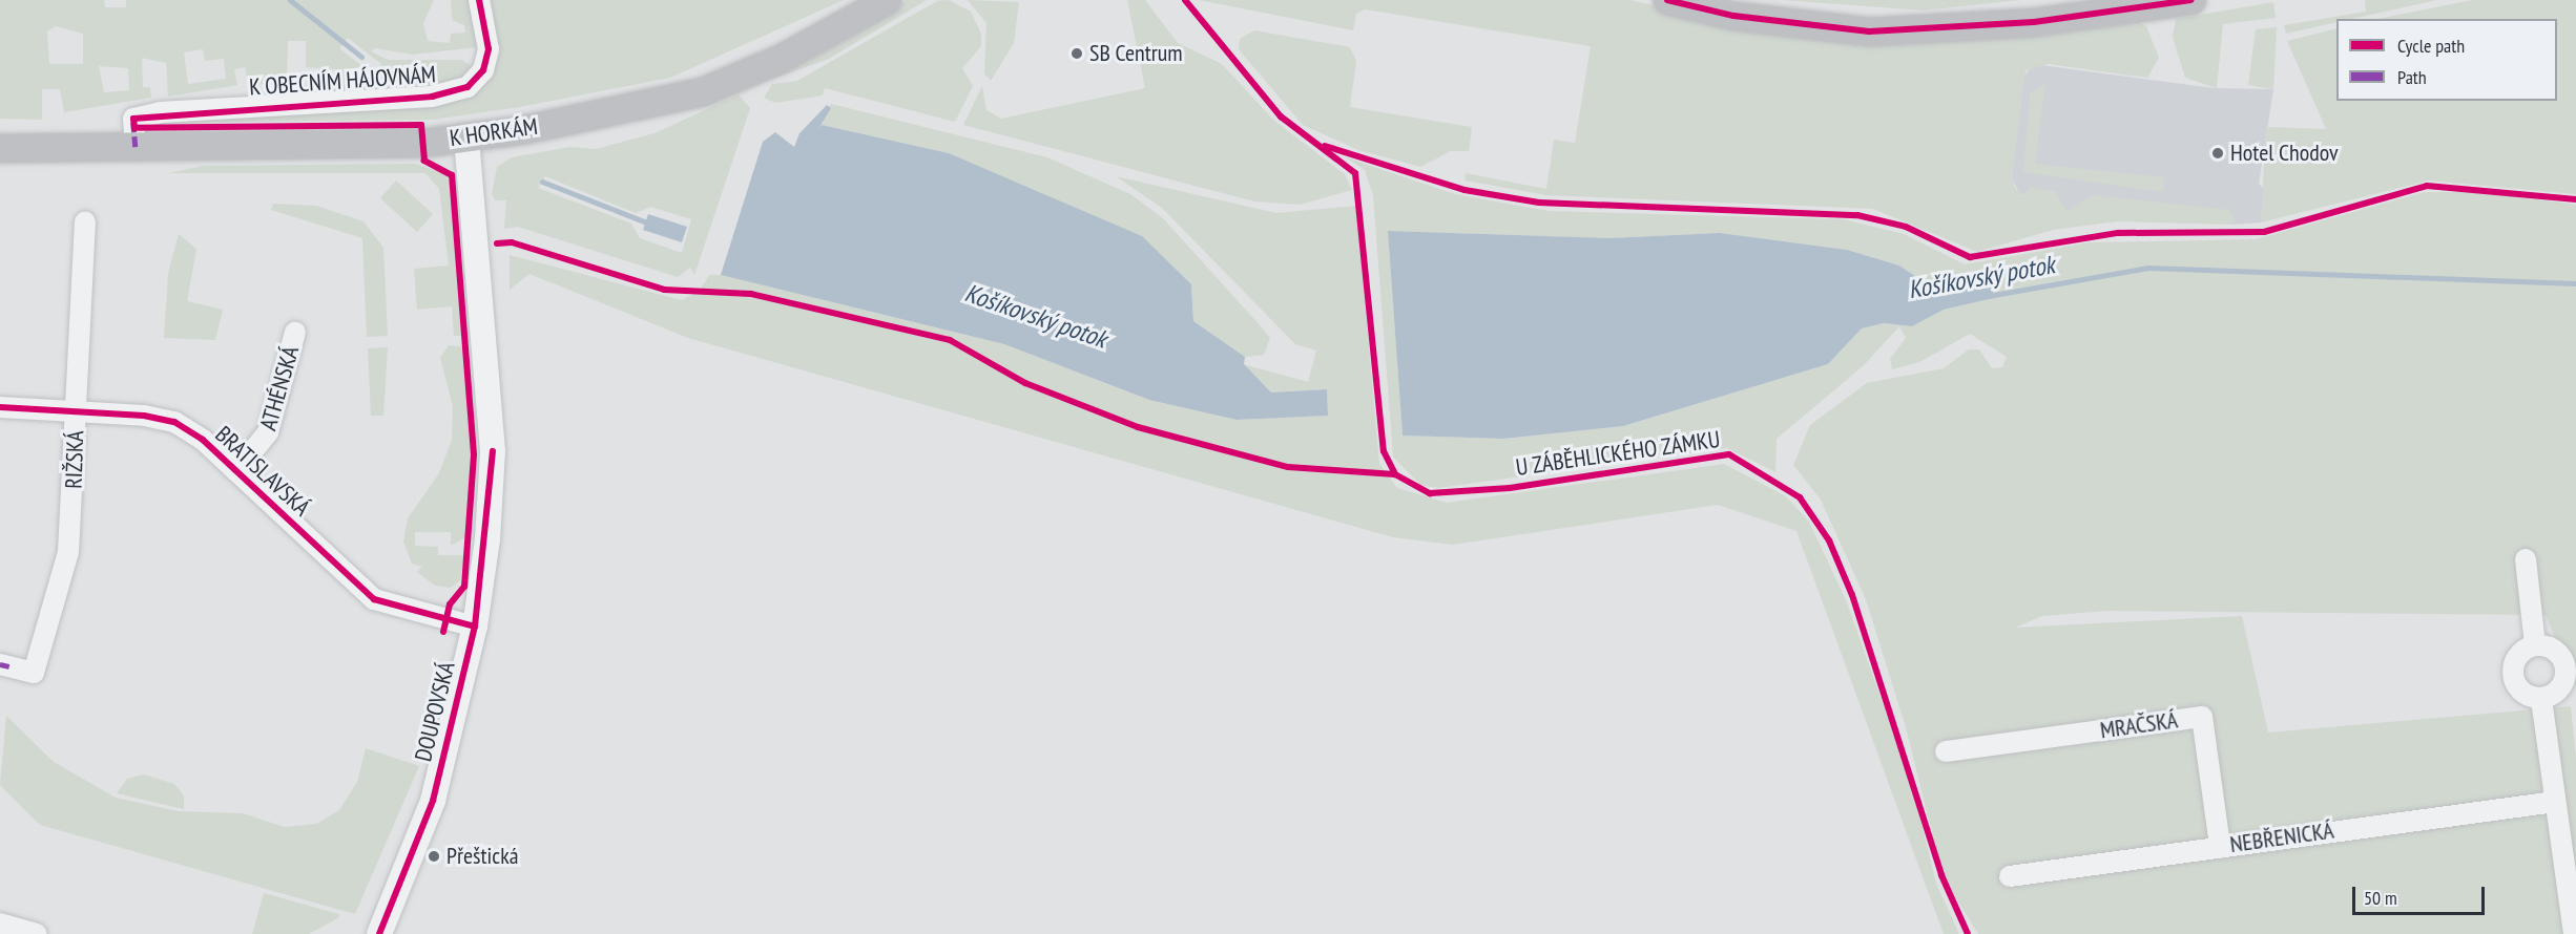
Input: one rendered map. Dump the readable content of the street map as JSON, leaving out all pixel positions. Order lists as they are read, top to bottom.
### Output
{
  "streets": {
    "main road": ["K HORKÁM"],
    "street": [
      "K OBECNÍM HÁJOVNÁM",
      "ATHÉNSKÁ",
      "RIŽSKÁ",
      "BRATISLAVSKÁ",
      "DOUPOVSKÁ",
      "MRAČSKÁ",
      "NEBŘENICKÁ"
    ],
    "cycle path": ["U ZÁBĚHLICKÉHO ZÁMKU"]
  },
  "crossings": [
    ["K OBECNÍM HÁJOVNÁM", "K HORKÁM"],
    ["K HORKÁM", "DOUPOVSKÁ"],
    ["ATHÉNSKÁ", "BRATISLAVSKÁ"],
    ["RIŽSKÁ", "BRATISLAVSKÁ"],
    ["BRATISLAVSKÁ", "DOUPOVSKÁ"],
    ["MRAČSKÁ", "NEBŘENICKÁ"]
  ],
  "water": ["Košíkovský potok"],
  "places": ["SB Centrum", "Hotel Chodov", "Přeštická"],
  "legend": ["Cycle path", "Path"],
  "scale_bar": "50 m"
}
